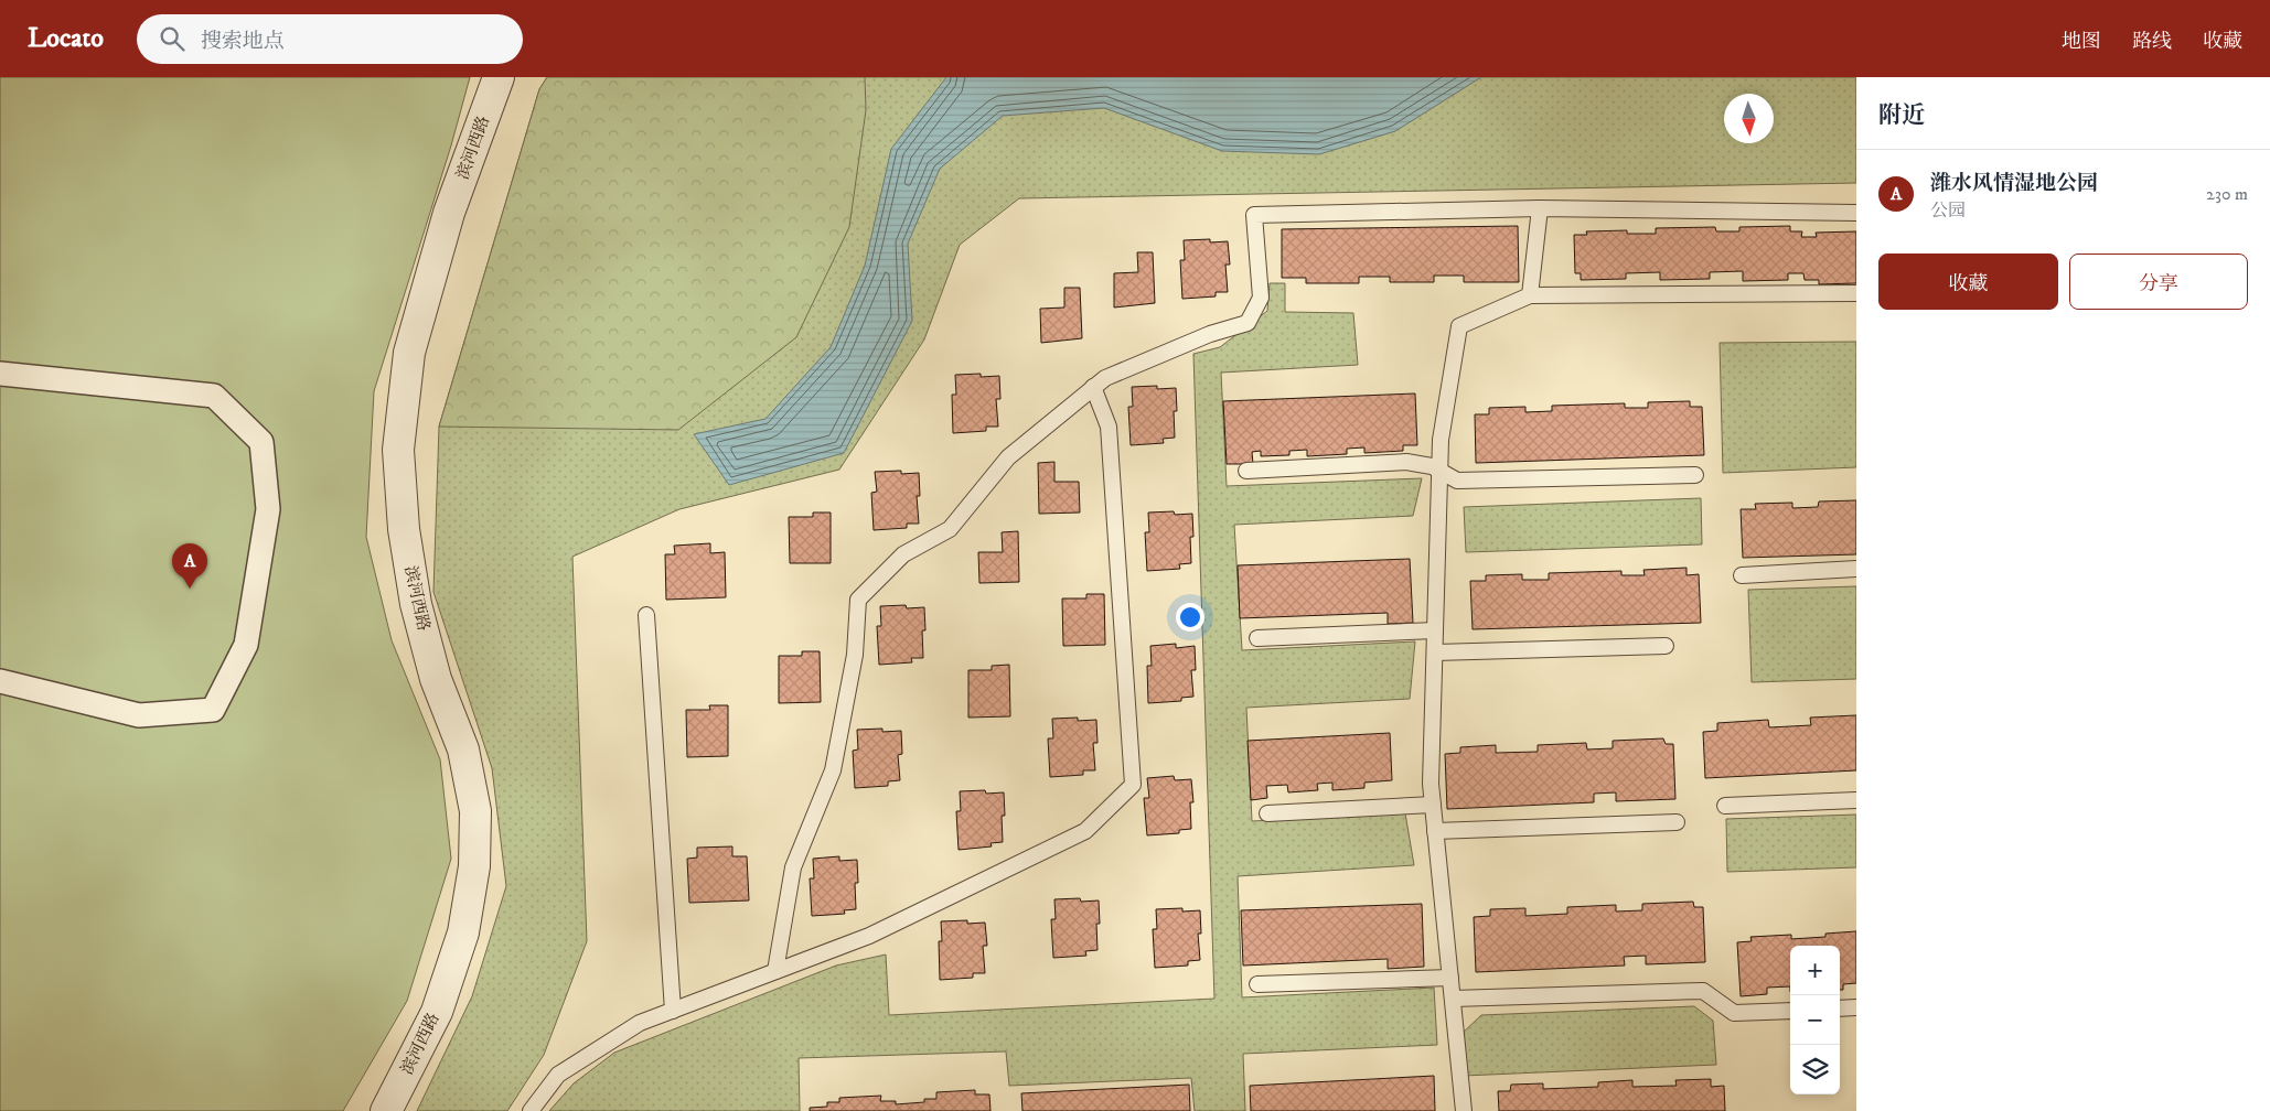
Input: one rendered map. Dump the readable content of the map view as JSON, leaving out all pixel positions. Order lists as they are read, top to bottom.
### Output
{
  "streets": {
    "street": ["滨河西路"]
  },
  "north": "bottom",
  "page": {
    "header": "Locato",
    "search": "搜索地点",
    "nav": ["地图", "路线", "收藏"],
    "heading": "附近",
    "list": [
      {
        "mark": "A",
        "name": "潍水风情湿地公园",
        "note": "公园",
        "value": "230 m"
      }
    ],
    "buttons": ["收藏", "分享"],
    "pins": "A",
    "map_buttons": ["+", "−"]
  }
}
